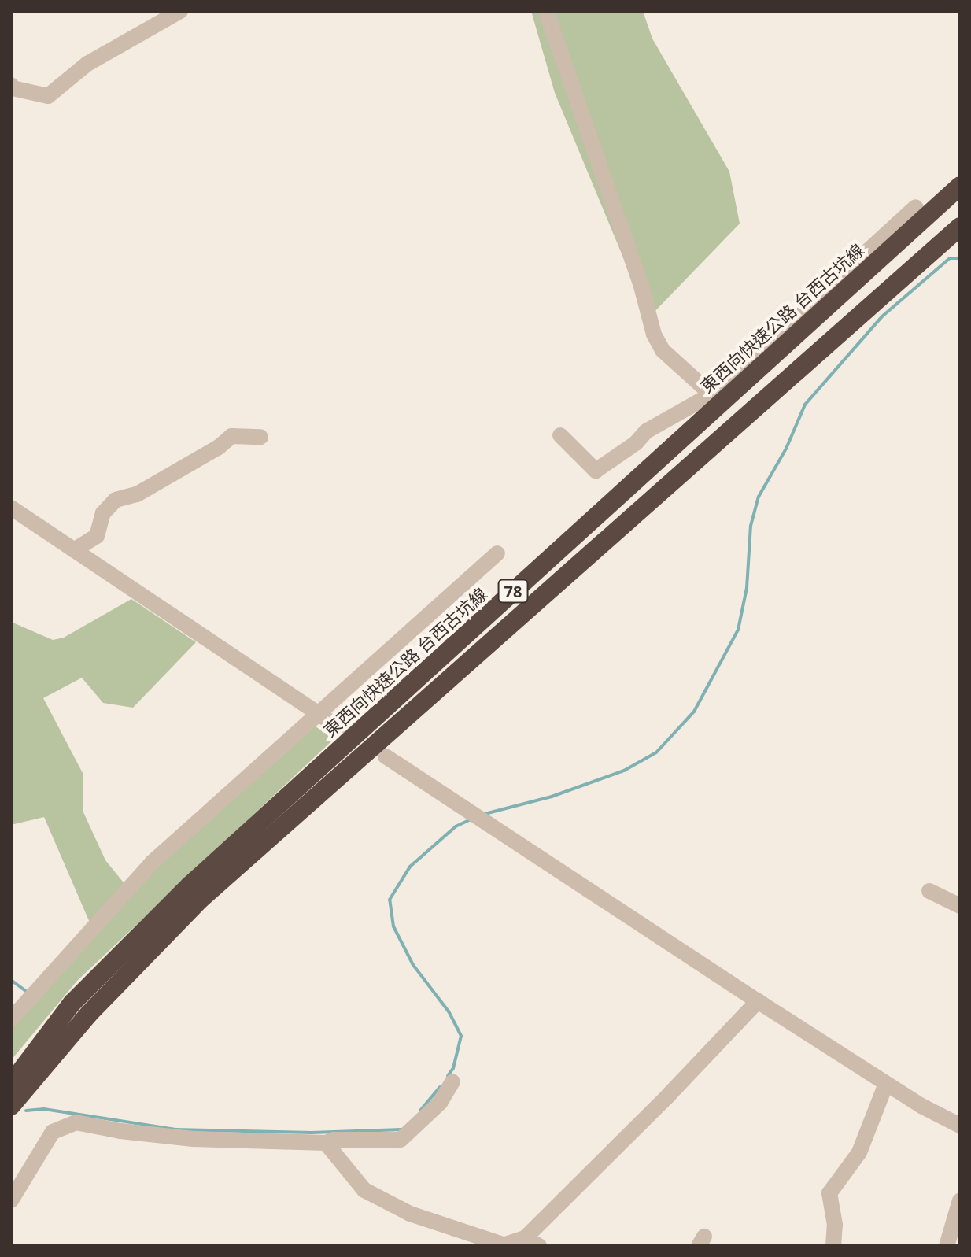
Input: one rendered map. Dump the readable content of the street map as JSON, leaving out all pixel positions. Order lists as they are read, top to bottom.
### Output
{
  "streets": {
    "highway": ["東西向快速公路 台西古坑線", "78"]
  }
}
